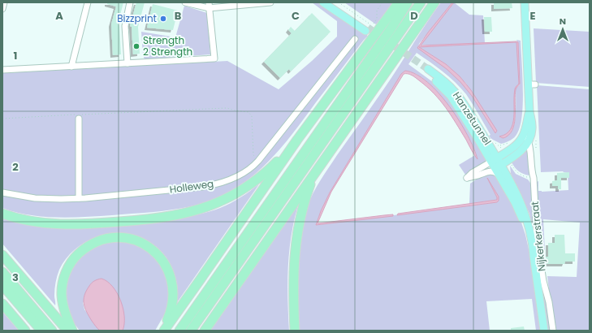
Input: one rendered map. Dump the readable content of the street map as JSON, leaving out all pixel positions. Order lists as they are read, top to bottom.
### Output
{
  "streets": {
    "main road": ["Hanzetunnel", "Nijkerkerstraat"],
    "street": ["Holleweg"]
  },
  "crossings": [
    ["Hanzetunnel", "Nijkerkerstraat"]
  ],
  "places": ["Bizzprint", "Strength 2 Strength"],
  "north": "top",
  "grid": {
    "columns": [
      "A",
      "B",
      "C",
      "D",
      "E"
    ],
    "rows": ["1", "2", "3"]
  }
}
